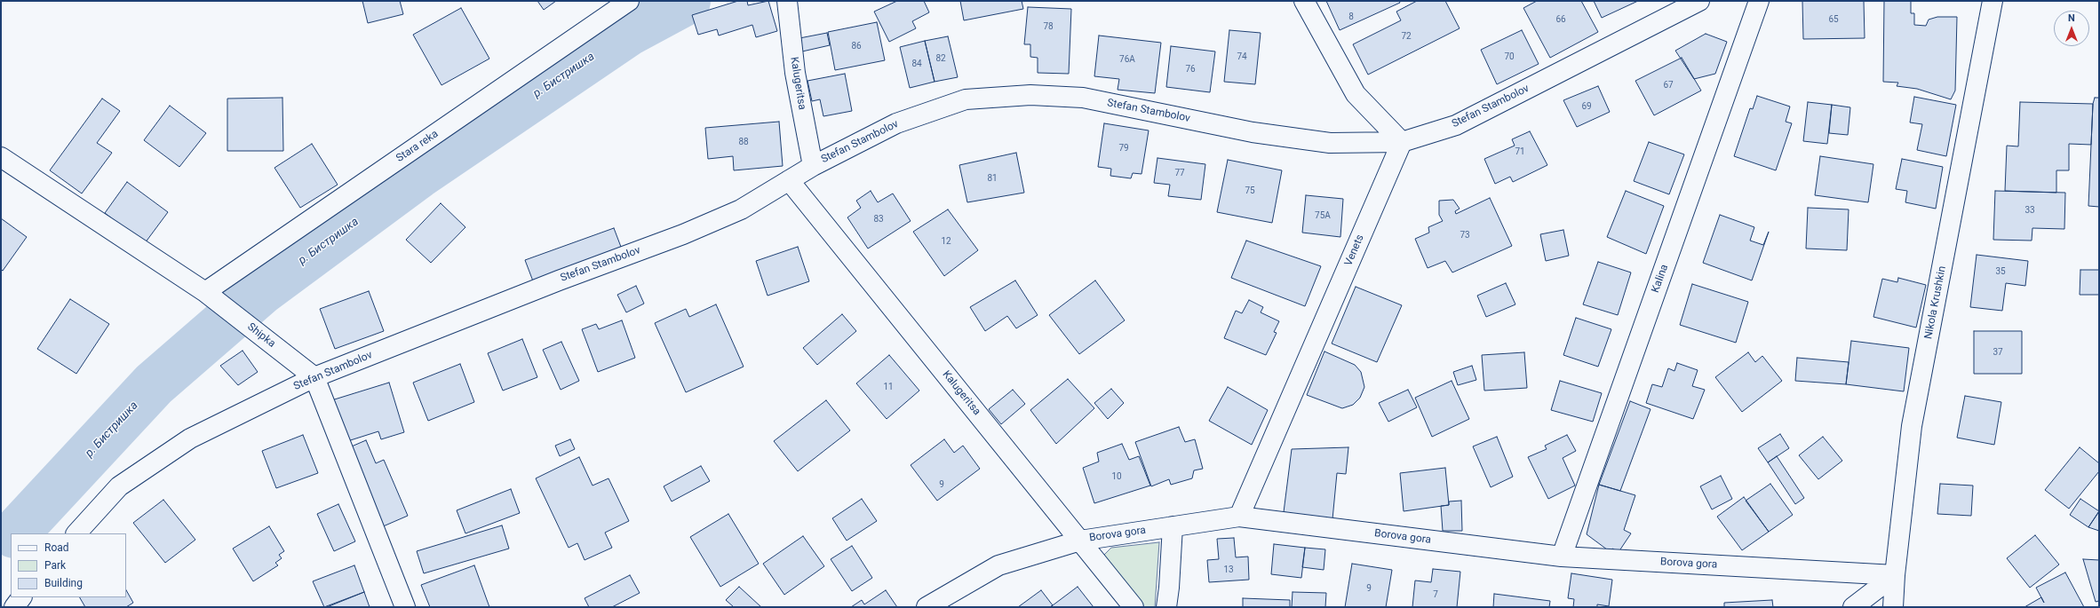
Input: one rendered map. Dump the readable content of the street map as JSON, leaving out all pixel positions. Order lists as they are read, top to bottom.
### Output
{
  "streets": {
    "street": [
      "Kalugeritsa",
      "Stefan Stambolov",
      "Stara reka",
      "Venets",
      "Kalina",
      "Nikola Krushkin",
      "Shipka",
      "Borova gora"
    ]
  },
  "crossings": [
    ["Kalugeritsa", "Stefan Stambolov"],
    ["Kalugeritsa", "Borova gora"],
    ["Stefan Stambolov", "Venets"],
    ["Stefan Stambolov", "Shipka"],
    ["Stara reka", "Shipka"],
    ["Venets", "Borova gora"],
    ["Kalina", "Borova gora"],
    ["Nikola Krushkin", "Borova gora"]
  ],
  "water": ["р. Бистришка"],
  "house_numbers": [
    "8",
    "66",
    "65",
    "78",
    "72",
    "86",
    "74",
    "70",
    "82",
    "76A",
    "84",
    "76",
    "67",
    "69",
    "88",
    "79",
    "71",
    "77",
    "81",
    "75",
    "33",
    "75А",
    "83",
    "73",
    "12",
    "35",
    "37",
    "11",
    "10",
    "9",
    "13",
    "9",
    "7"
  ],
  "legend": ["Road", "Park", "Building"],
  "north": "top"
}
